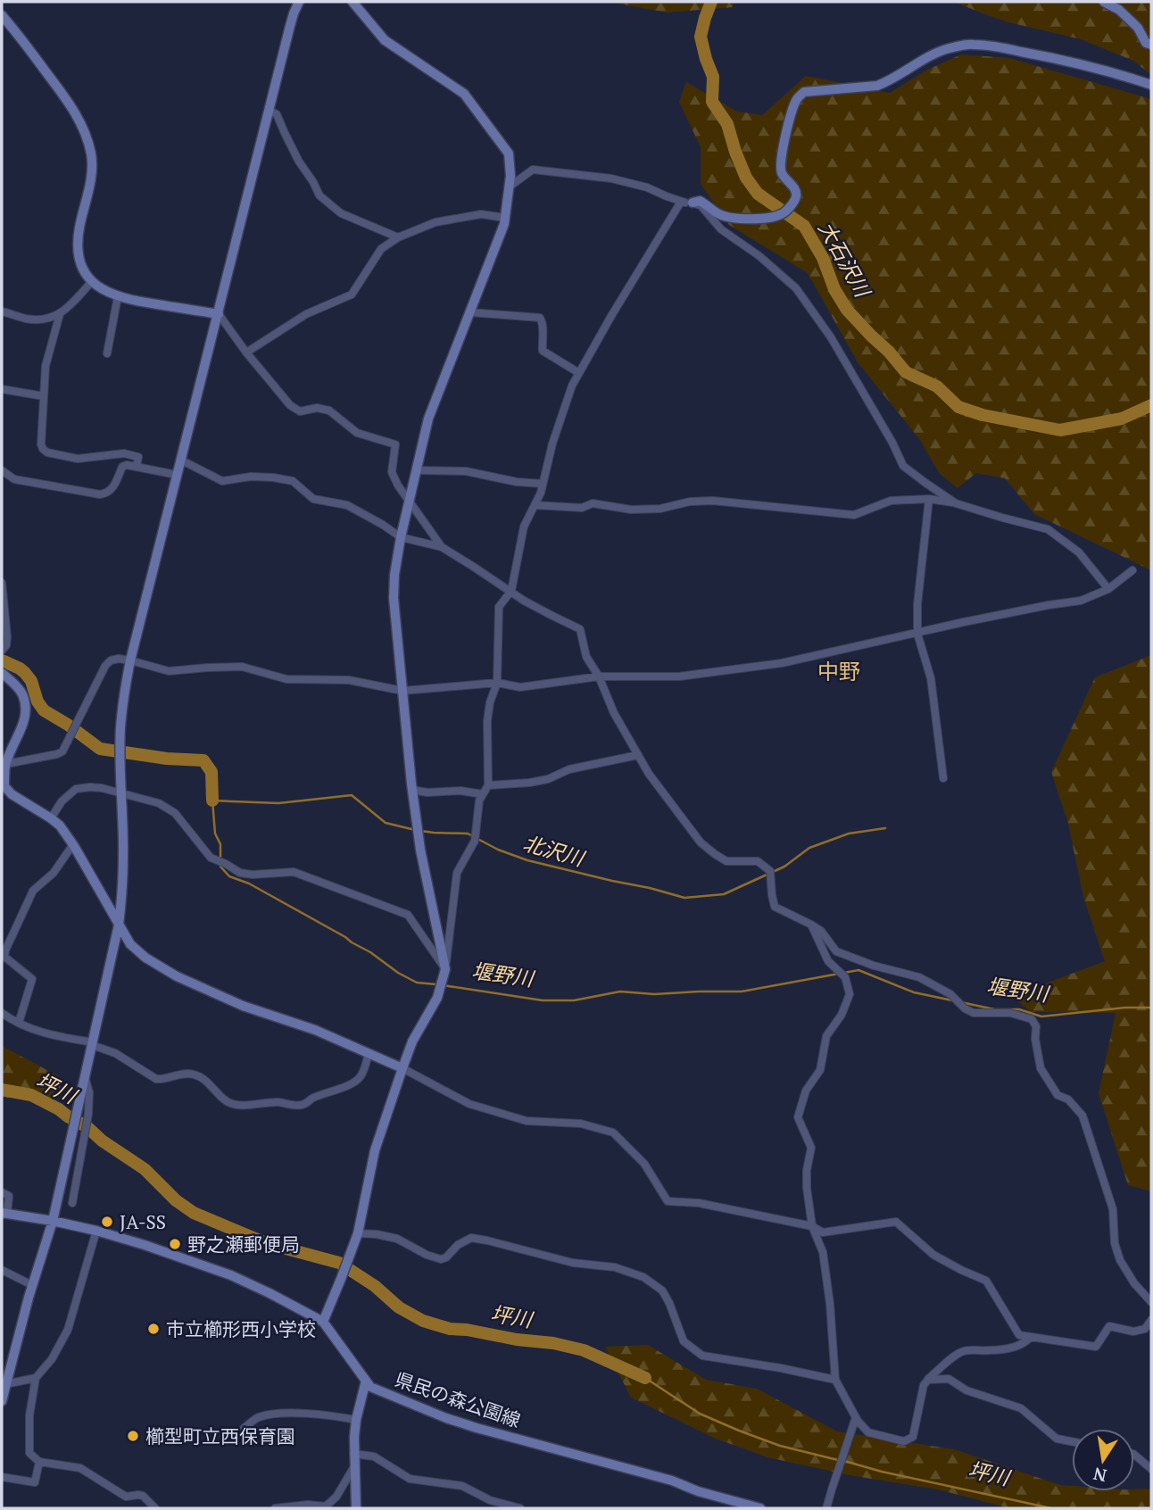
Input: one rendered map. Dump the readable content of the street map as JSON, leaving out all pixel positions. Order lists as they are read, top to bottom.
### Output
{
  "streets": {
    "street": ["県民の森公園線"]
  },
  "districts": ["中野"],
  "water": [
    "大石沢川",
    "北沢川",
    "堰野川",
    "坪川"
  ],
  "places": [
    "JA-SS",
    "野之瀬郵便局",
    "市立櫛形西小学校",
    "櫛型町立西保育園"
  ],
  "north": "bottom"
}
